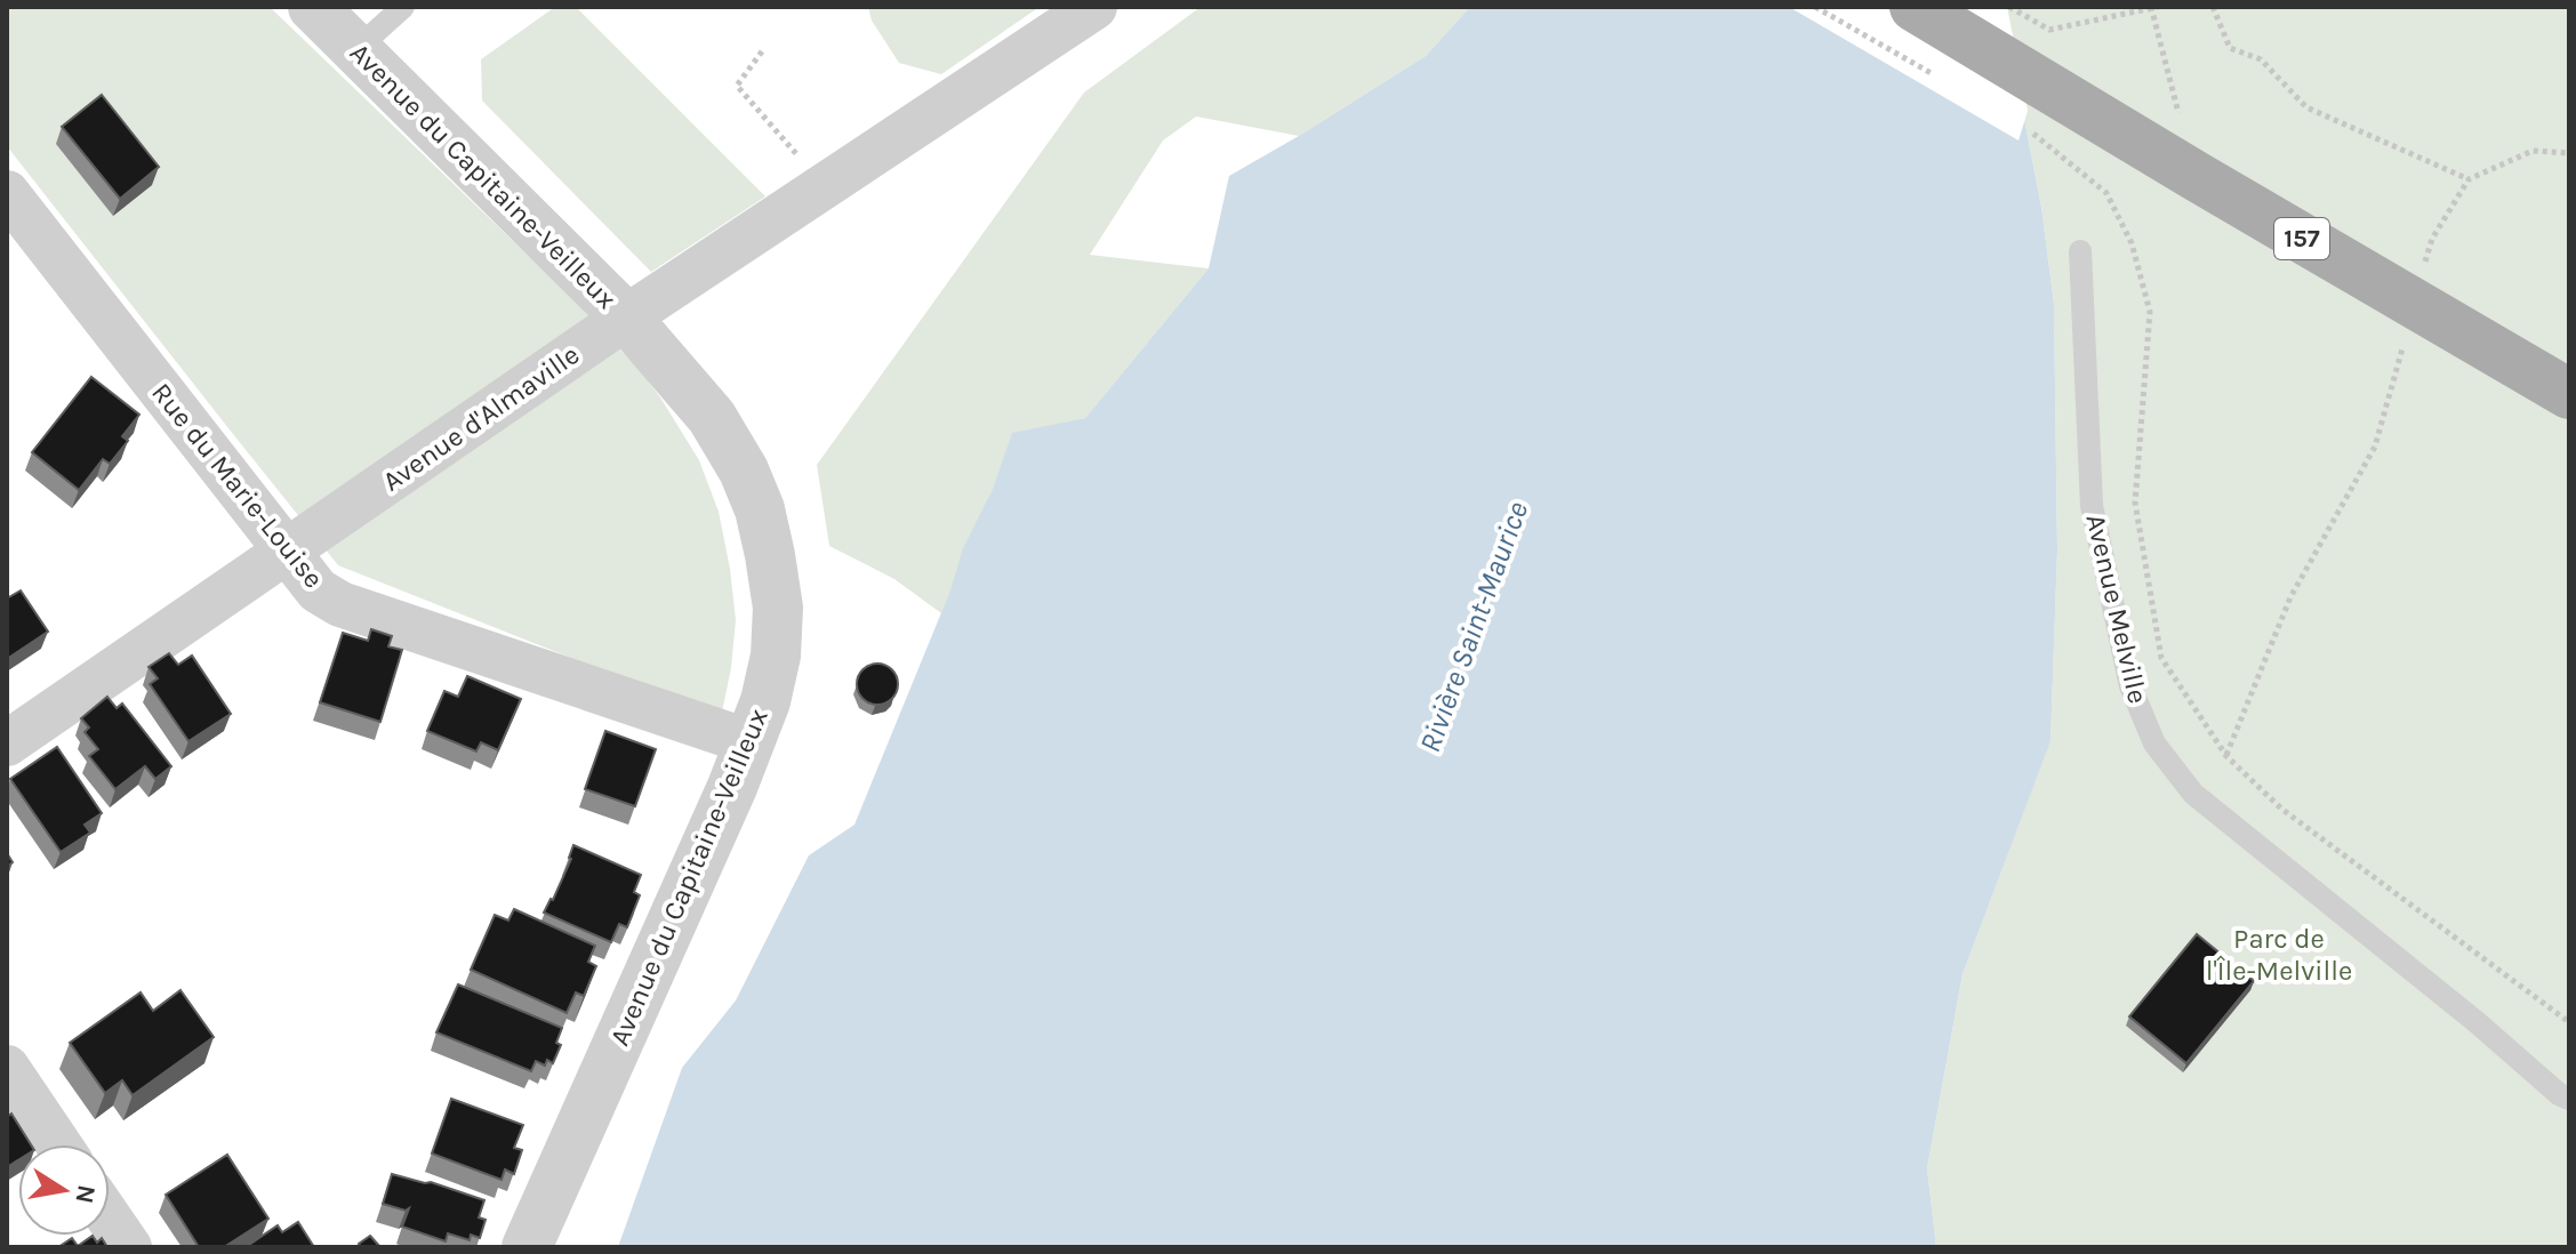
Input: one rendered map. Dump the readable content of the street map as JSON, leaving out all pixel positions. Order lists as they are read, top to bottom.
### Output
{
  "streets": {
    "main road": ["157"],
    "street": ["Avenue du Capitaine-Veilleux", "Avenue d'Almaville", "Rue du Marie-Louise"],
    "lane": ["Avenue Melville"]
  },
  "crossings": [
    ["Avenue du Capitaine-Veilleux", "Avenue d'Almaville"],
    ["Avenue du Capitaine-Veilleux", "Rue du Marie-Louise"],
    ["Avenue d'Almaville", "Rue du Marie-Louise"]
  ],
  "water": ["Rivière Saint-Maurice"],
  "parks": ["Parc de l'Île-Melville"],
  "north": "right"
}
